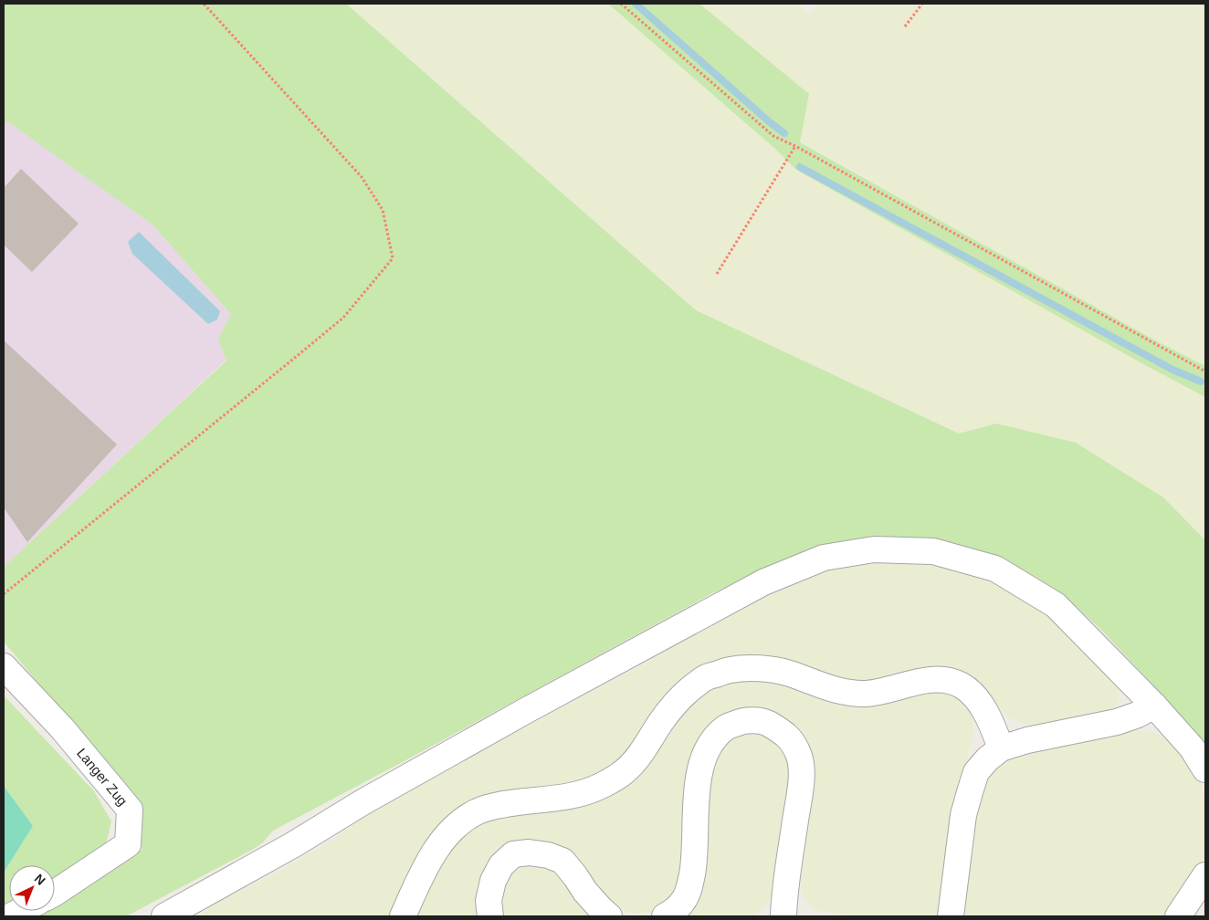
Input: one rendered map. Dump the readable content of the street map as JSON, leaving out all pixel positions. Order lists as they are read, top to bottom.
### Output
{
  "streets": {
    "lane": ["Langer Zug"]
  },
  "north": "top right"
}
